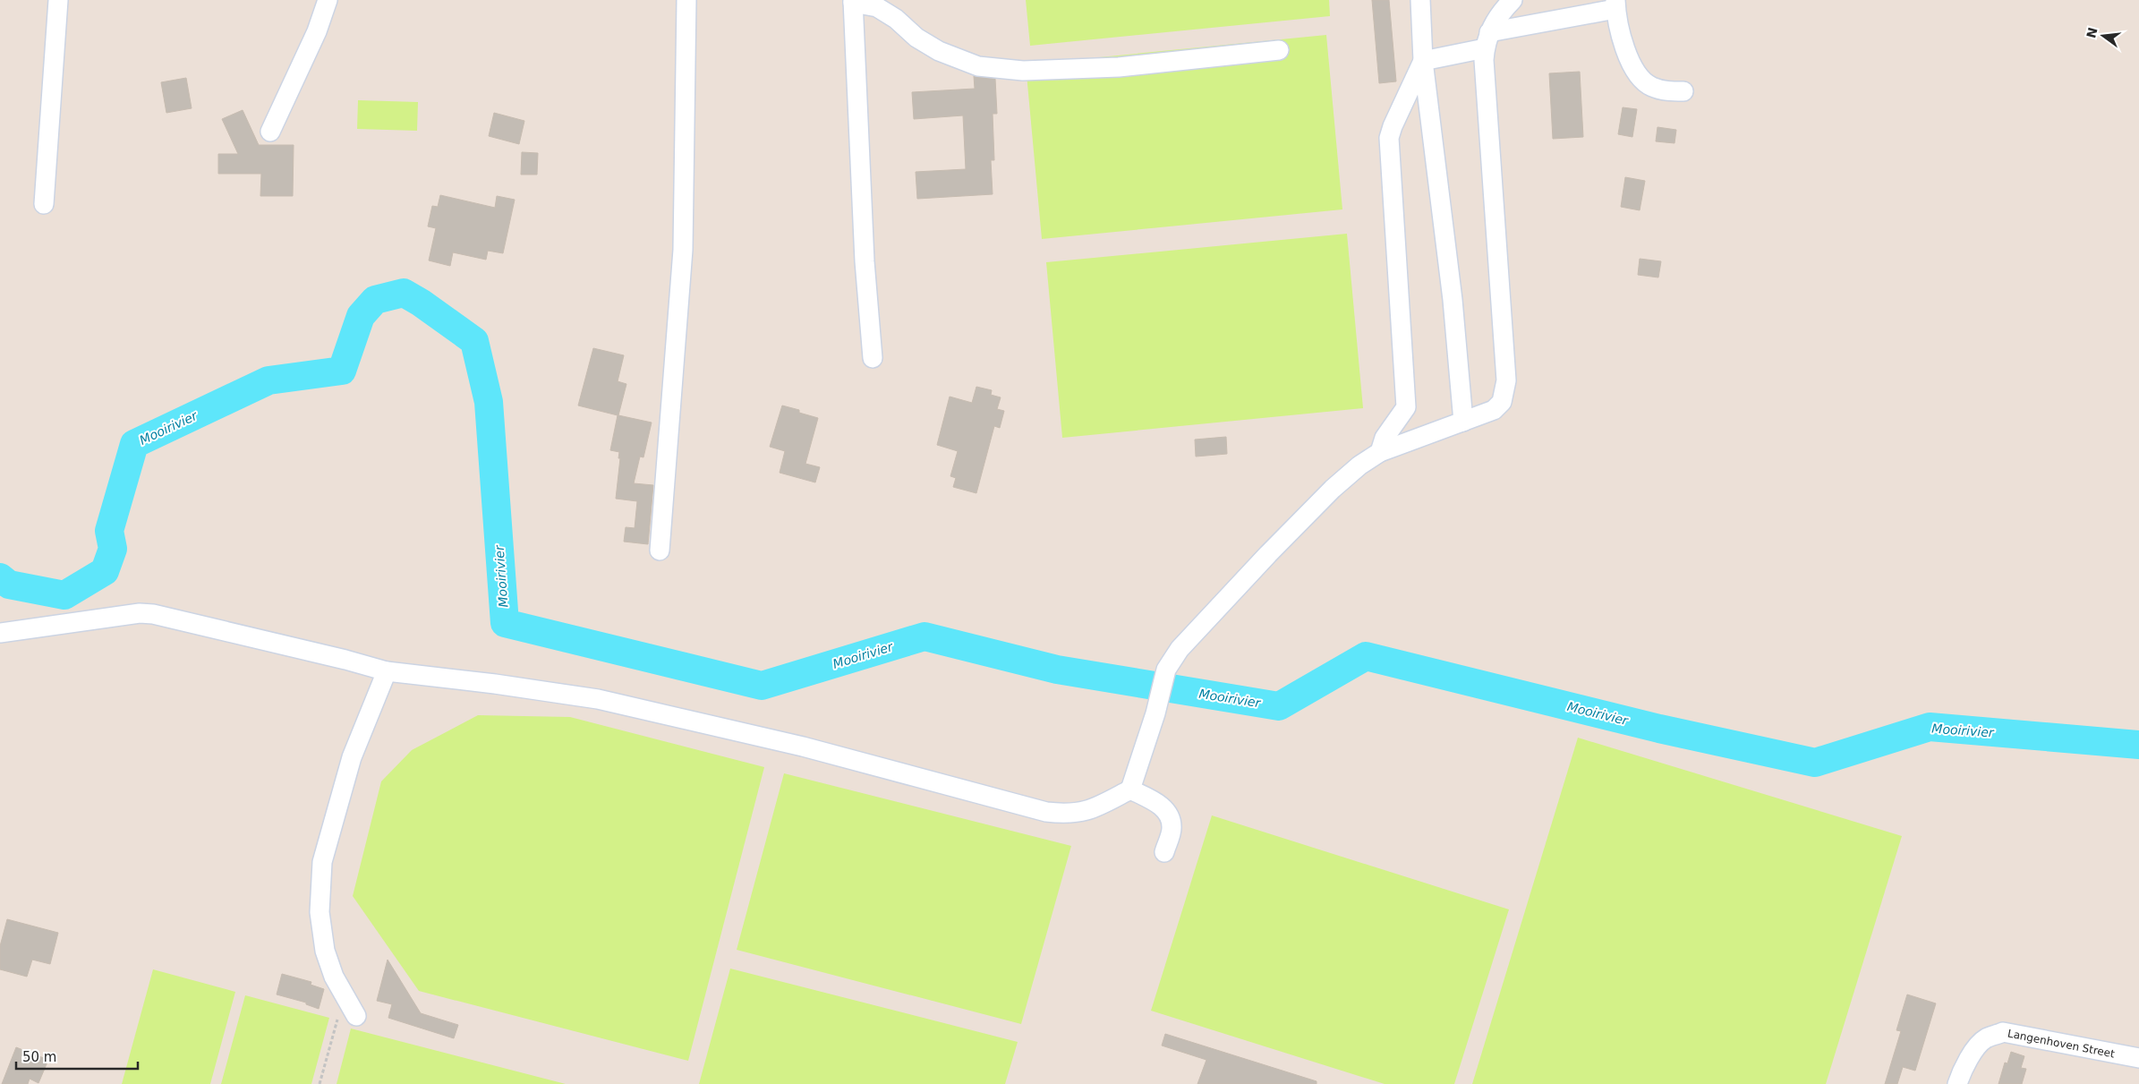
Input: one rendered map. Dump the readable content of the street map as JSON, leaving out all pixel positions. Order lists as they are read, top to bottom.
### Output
{
  "streets": {
    "street": ["Langenhoven Street"]
  },
  "water": ["Mooirivier"],
  "scale_bar": "50 m",
  "north": "left"
}
